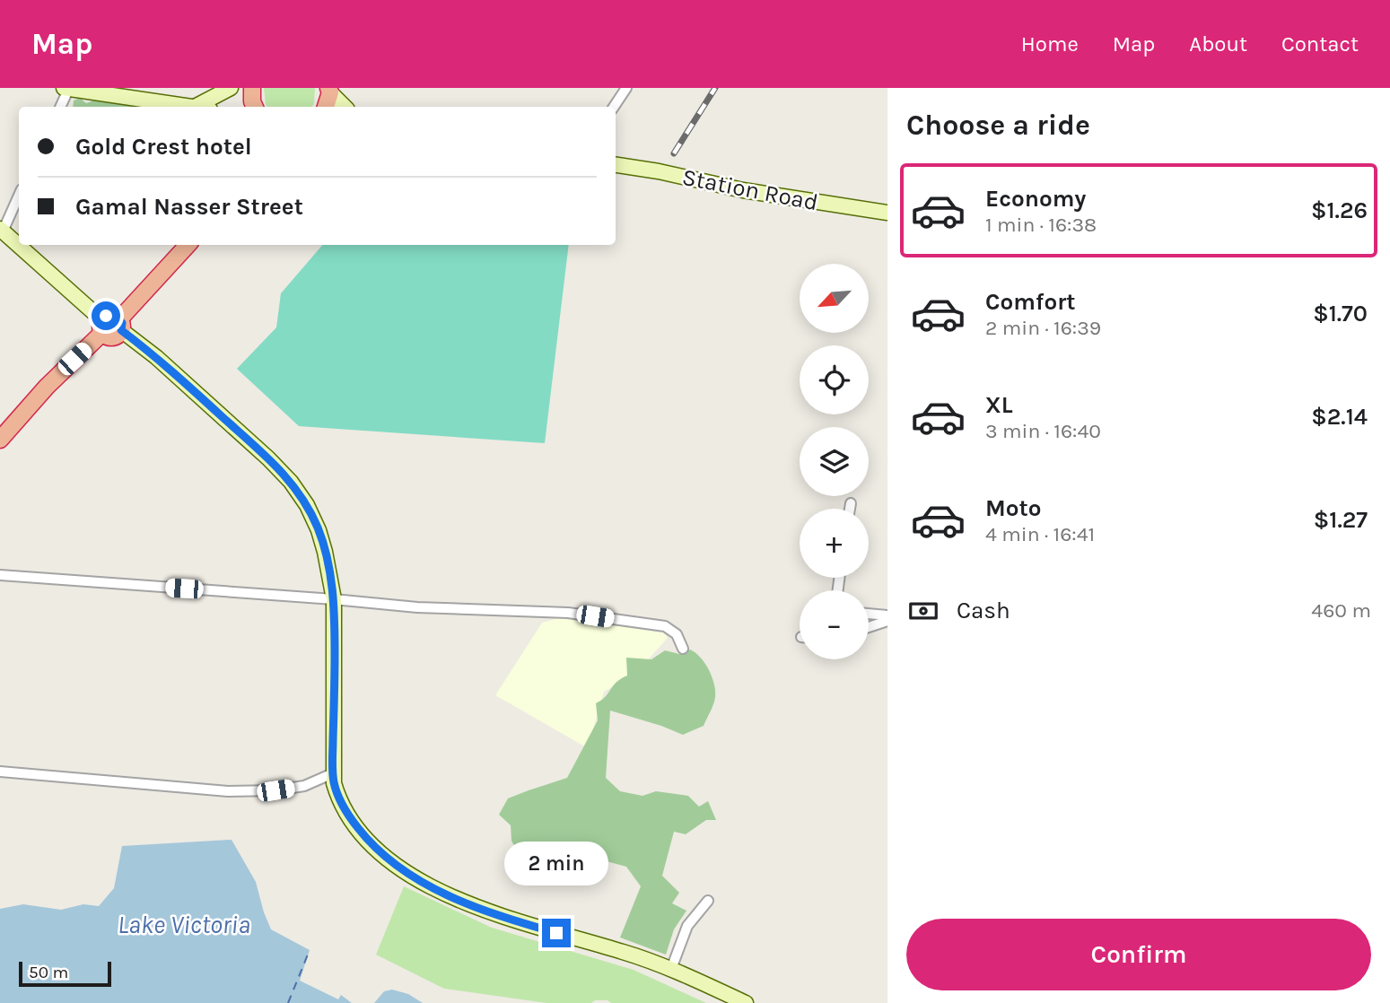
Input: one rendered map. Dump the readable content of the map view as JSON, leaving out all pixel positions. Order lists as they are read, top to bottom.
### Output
{
  "streets": {
    "main road": ["Station Road"]
  },
  "water": ["Lake Victoria"],
  "scale_bar": "50 m",
  "north": "bottom left",
  "page": {
    "header": "Map",
    "nav": [
      "Home",
      "Map",
      "About",
      "Contact"
    ],
    "heading": "Choose a ride",
    "banner": ["Gold Crest hotel", "Gamal Nasser Street"],
    "list": [
      {
        "name": "Economy",
        "note": "1 min · 16:38",
        "value": "$1.26"
      },
      {
        "name": "Comfort",
        "note": "2 min · 16:39",
        "value": "$1.70"
      },
      {
        "name": "XL",
        "note": "3 min · 16:40",
        "value": "$2.14"
      },
      {
        "name": "Moto",
        "note": "4 min · 16:41",
        "value": "$1.27"
      }
    ],
    "map_buttons": ["+", "−"],
    "pay": ["Cash", "460 m"],
    "bubble": "2 min",
    "buttons": "Confirm",
    "scale": "50 m"
  }
}
